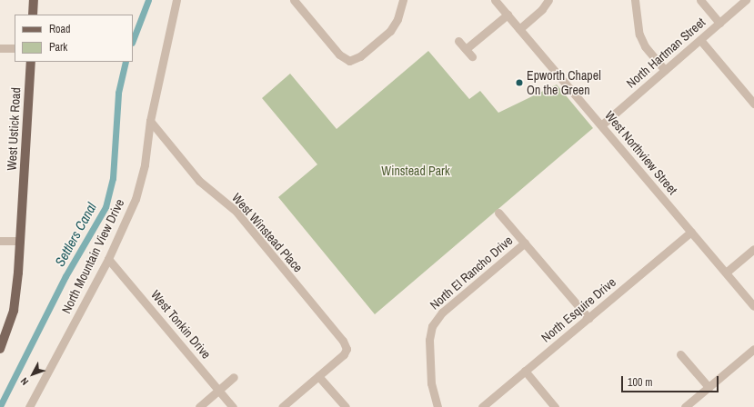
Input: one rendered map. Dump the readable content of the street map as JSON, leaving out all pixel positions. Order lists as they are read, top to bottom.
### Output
{
  "streets": {
    "main road": ["West Ustick Road"],
    "street": [
      "North Hartman Street",
      "West Northview Street",
      "West Winstead Place",
      "North Mountain View Drive",
      "North El Rancho Drive",
      "North Esquire Drive",
      "West Tonkin Drive"
    ]
  },
  "crossings": [
    ["North Hartman Street", "West Northview Street"],
    ["West Northview Street", "North Esquire Drive"],
    ["West Winstead Place", "North Mountain View Drive"],
    ["North Mountain View Drive", "West Tonkin Drive"]
  ],
  "water": ["Settlers Canal"],
  "parks": ["Winstead Park"],
  "places": ["Epworth Chapel On the Green"],
  "legend": ["Road", "Park"],
  "scale_bar": "100 m",
  "north": "bottom left"
}
